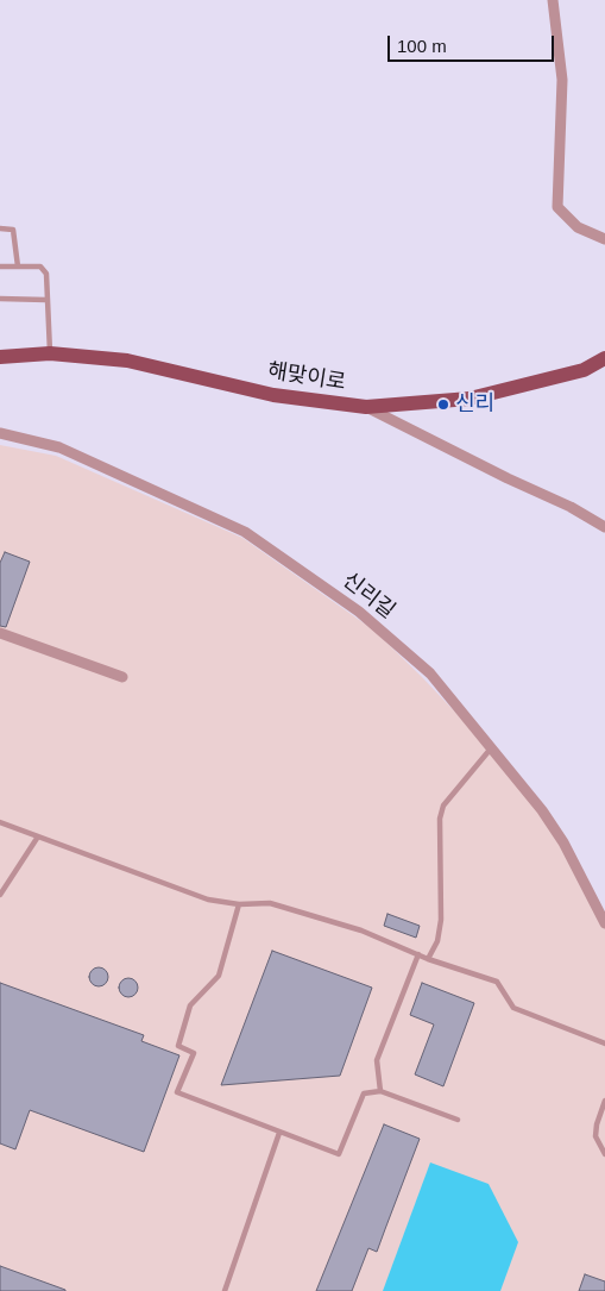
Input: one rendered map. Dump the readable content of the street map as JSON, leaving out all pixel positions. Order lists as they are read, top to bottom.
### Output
{
  "streets": {
    "main road": ["해맞이로"],
    "street": ["신리길"]
  },
  "places": ["신리"],
  "scale_bar": "100 m"
}
